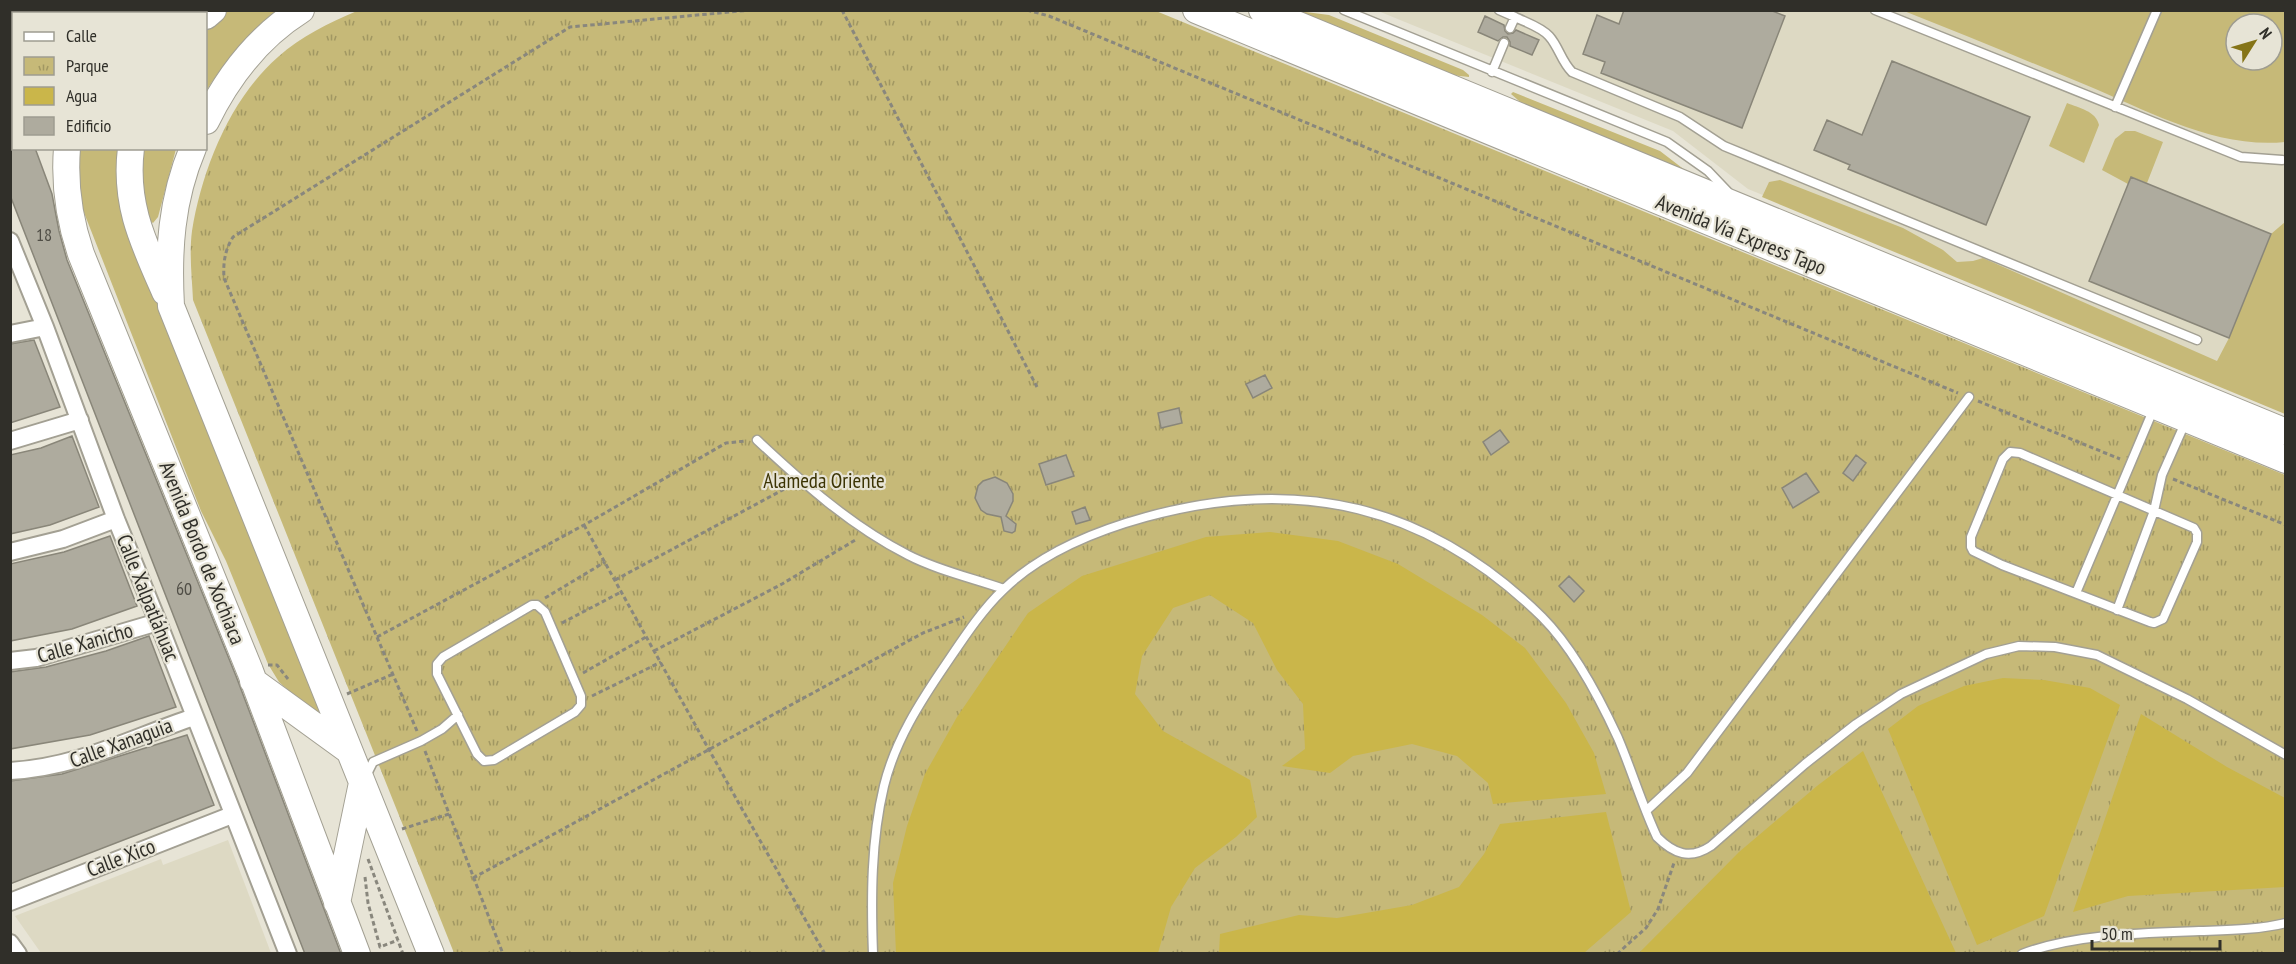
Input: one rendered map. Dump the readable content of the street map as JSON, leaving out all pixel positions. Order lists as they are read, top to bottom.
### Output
{
  "streets": {
    "main road": ["Avenida Vía Express Tapo", "Avenida Bordo de Xochiaca"],
    "street": [
      "Calle Xalpatláhuac",
      "Calle Xanicho",
      "Calle Xanaguia",
      "Calle Xico"
    ]
  },
  "crossings": [
    ["Calle Xalpatláhuac", "Calle Xanicho"],
    ["Calle Xalpatláhuac", "Calle Xanaguia"],
    ["Calle Xalpatláhuac", "Calle Xico"]
  ],
  "parks": ["Alameda Oriente"],
  "house_numbers": ["18", "60"],
  "legend": [
    "Calle",
    "Parque",
    "Agua",
    "Edificio"
  ],
  "scale_bar": "50 m",
  "north": "top right"
}
